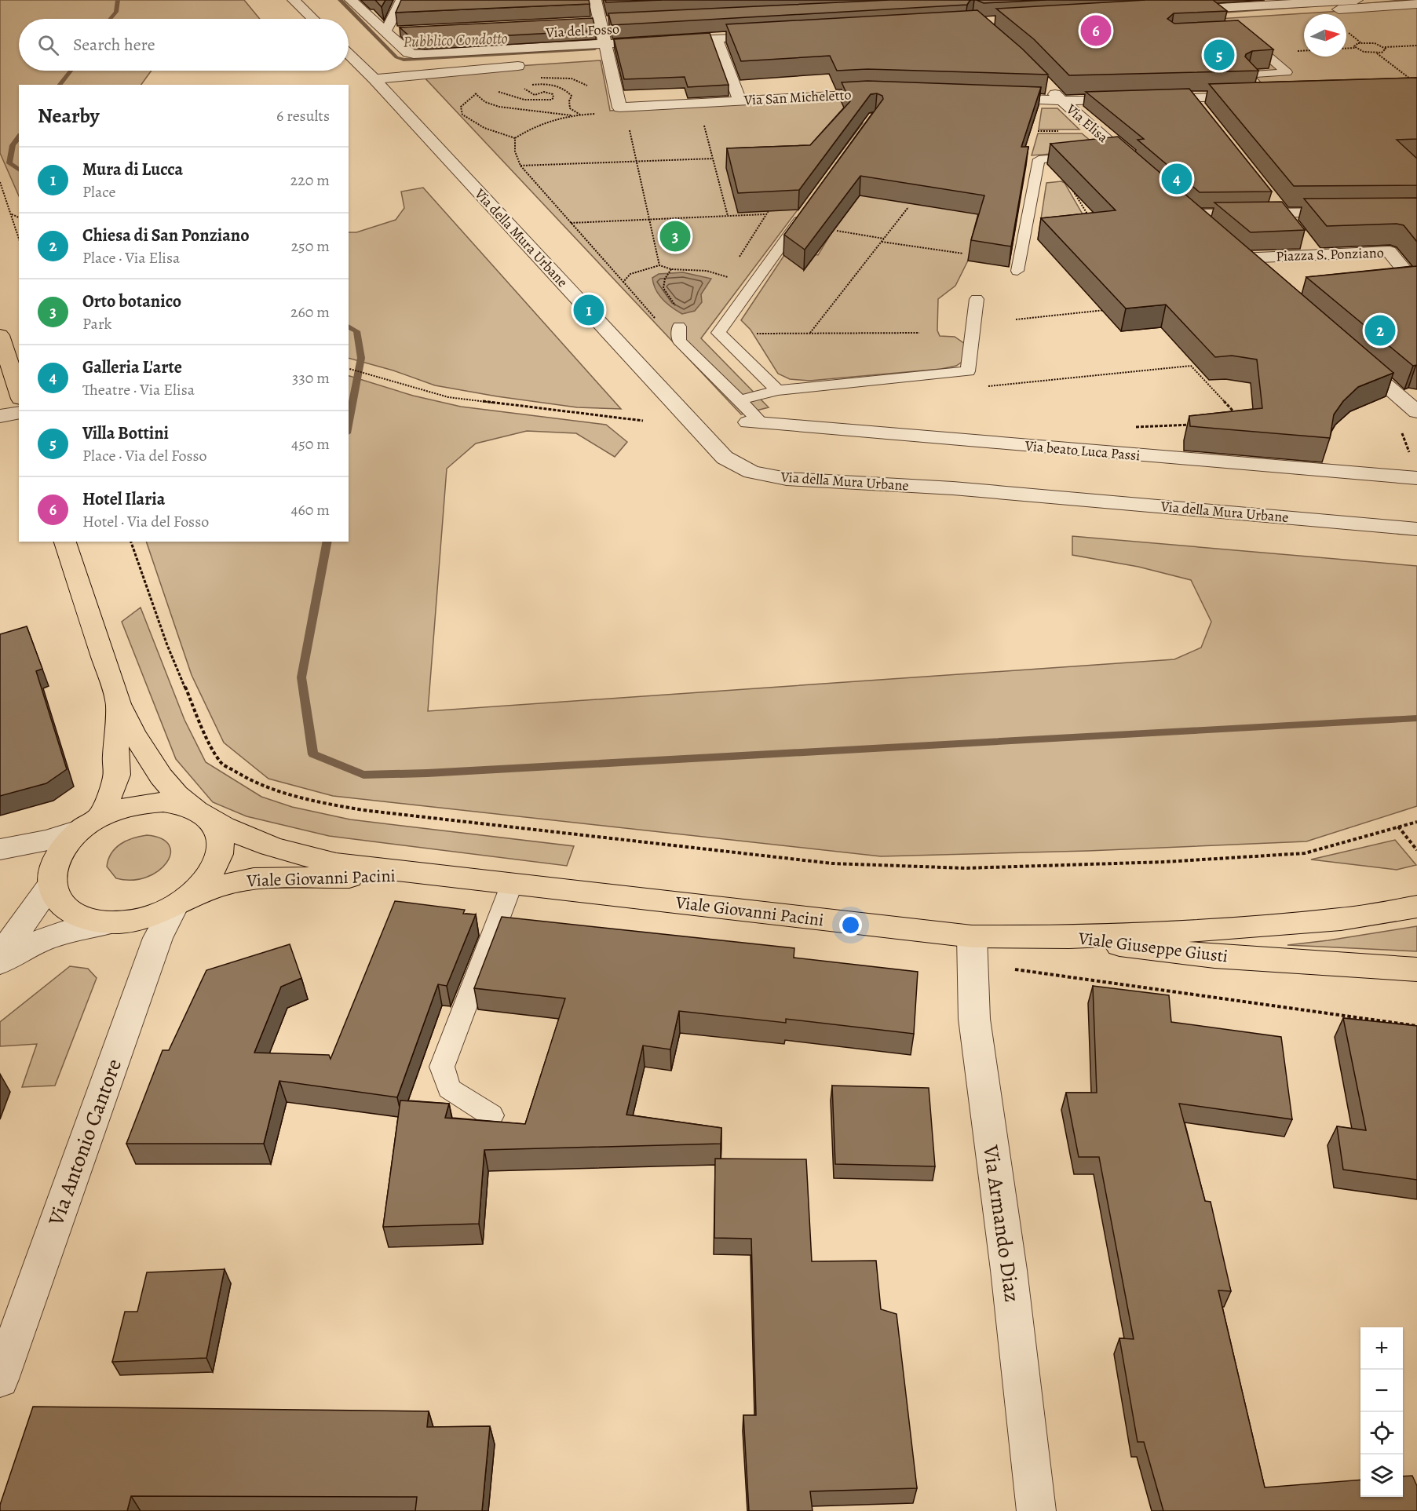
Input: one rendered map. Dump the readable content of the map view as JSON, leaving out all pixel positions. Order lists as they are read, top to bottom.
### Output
{
  "streets": {
    "main road": ["Viale Giovanni Pacini", "Viale Giuseppe Giusti"],
    "street": [
      "Via del Fosso",
      "Via San Micheletto",
      "Via Elisa",
      "Via della Mura Urbane",
      "Piazza S. Ponziano",
      "Via beato Luca Passi",
      "Via Antonio Cantore",
      "Via Armando Diaz"
    ]
  },
  "crossings": [
    ["Viale Giovanni Pacini", "Viale Giuseppe Giusti"],
    ["Viale Giovanni Pacini", "Via Antonio Cantore"],
    ["Viale Giovanni Pacini", "Via Armando Diaz"]
  ],
  "water": ["Pubblico Condotto"],
  "north": "right",
  "page": {
    "pins": [
      "6",
      "5",
      "4",
      "3",
      "1",
      "2"
    ],
    "search": "Search here",
    "heading": ["Nearby", "6 results"],
    "list": [
      {
        "mark": "1",
        "name": "Mura di Lucca",
        "note": "Place",
        "value": "220 m"
      },
      {
        "mark": "2",
        "name": "Chiesa di San Ponziano",
        "note": "Place · Via Elisa",
        "value": "250 m"
      },
      {
        "mark": "3",
        "name": "Orto botanico",
        "note": "Park",
        "value": "260 m"
      },
      {
        "mark": "4",
        "name": "Galleria L'arte",
        "note": "Theatre · Via Elisa",
        "value": "330 m"
      },
      {
        "mark": "5",
        "name": "Villa Bottini",
        "note": "Place · Via del Fosso",
        "value": "450 m"
      },
      {
        "mark": "6",
        "name": "Hotel Ilaria",
        "note": "Hotel · Via del Fosso",
        "value": "460 m"
      }
    ],
    "map_buttons": ["+", "−"]
  }
}
